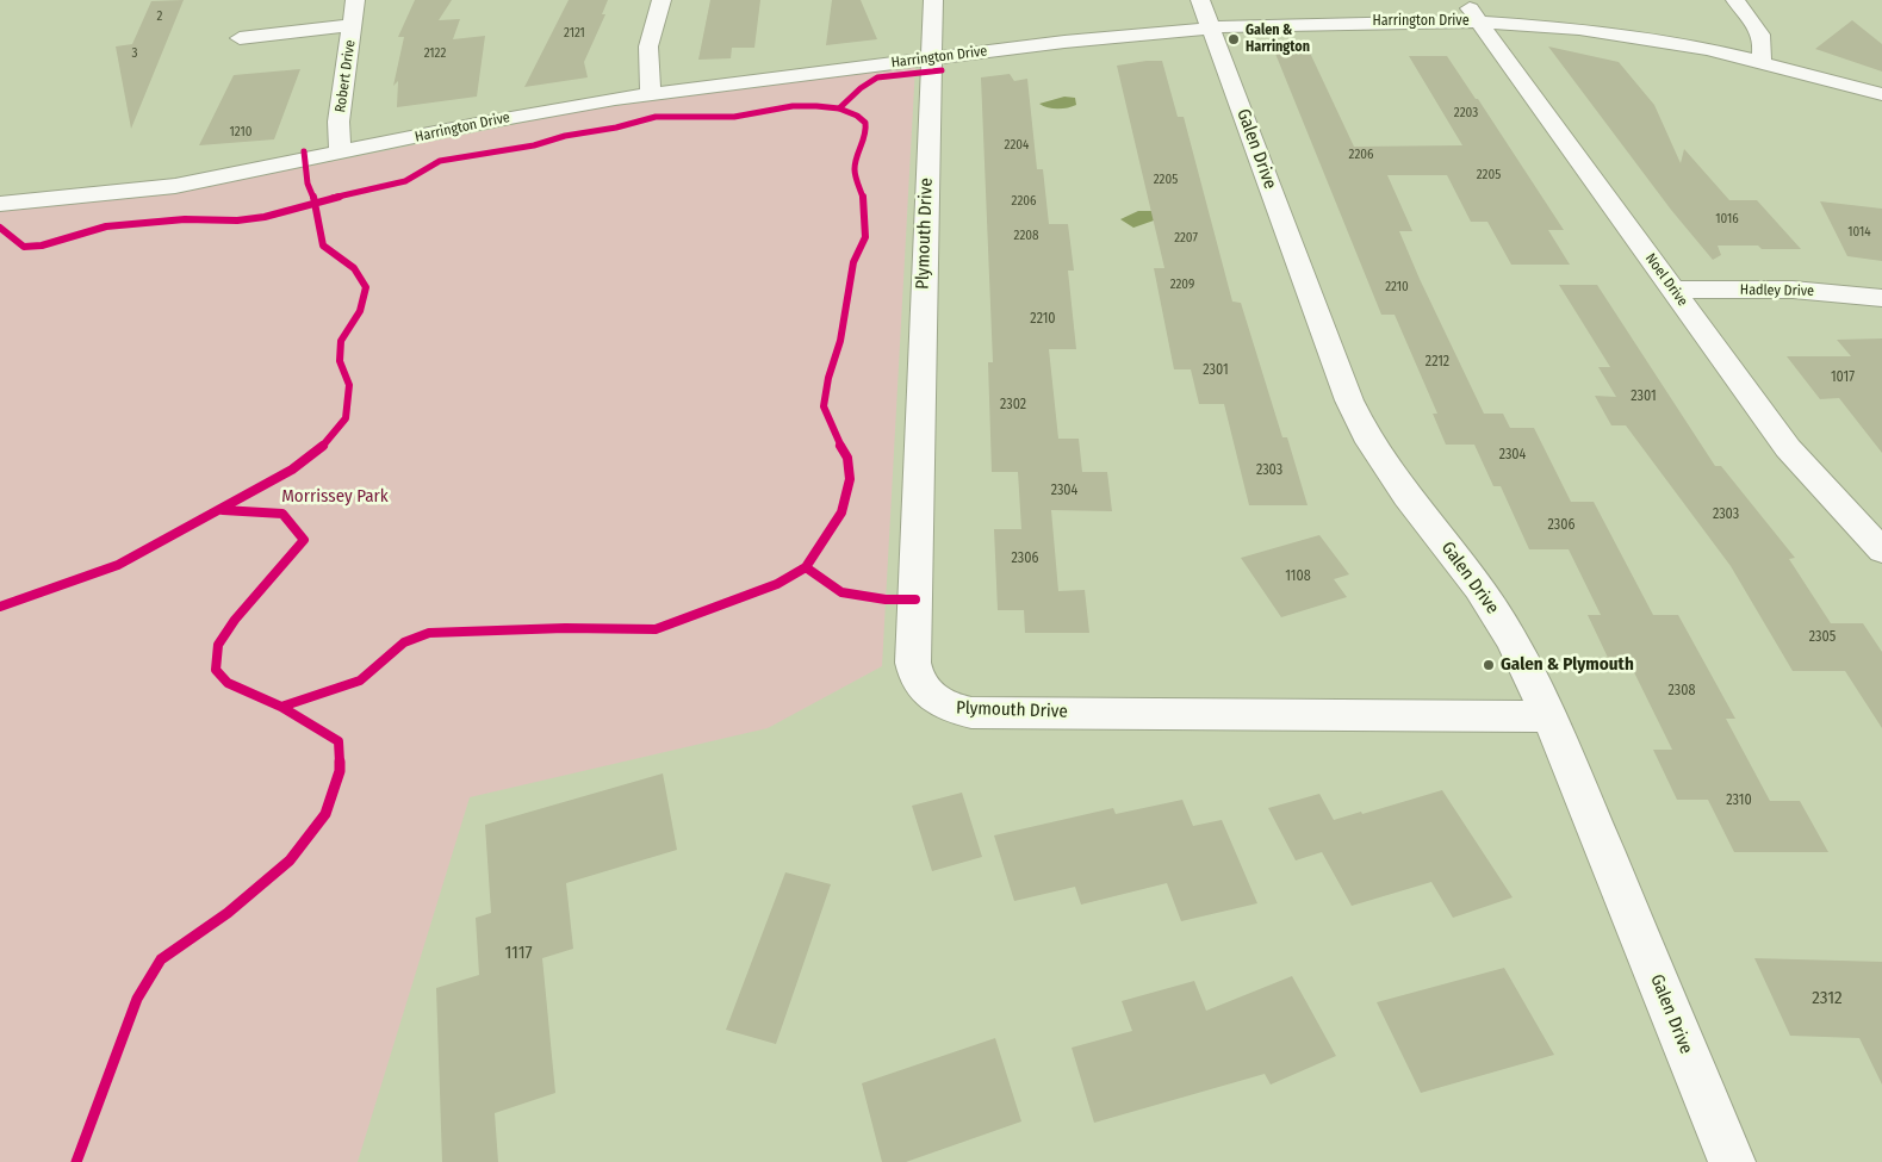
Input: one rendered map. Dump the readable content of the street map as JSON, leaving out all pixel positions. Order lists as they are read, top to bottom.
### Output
{
  "streets": {
    "street": [
      "Harrington Drive",
      "Robert Drive",
      "Galen Drive",
      "Plymouth Drive",
      "Noel Drive",
      "Hadley Drive"
    ]
  },
  "crossings": [
    ["Harrington Drive", "Robert Drive"],
    ["Harrington Drive", "Galen Drive"],
    ["Harrington Drive", "Plymouth Drive"],
    ["Harrington Drive", "Noel Drive"],
    ["Galen Drive", "Plymouth Drive"],
    ["Noel Drive", "Hadley Drive"]
  ],
  "parks": ["Morrissey Park"],
  "places": ["Galen & Harrington", "Galen & Plymouth"],
  "house_numbers": [
    "2",
    "2121",
    "3",
    "2122",
    "2203",
    "1210",
    "2204",
    "2206",
    "2205",
    "2205",
    "2206",
    "1016",
    "1014",
    "2208",
    "2207",
    "2209",
    "2210",
    "2210",
    "2212",
    "2301",
    "1017",
    "2301",
    "2302",
    "2304",
    "2303",
    "2304",
    "2303",
    "2306",
    "2306",
    "1108",
    "2305",
    "2308",
    "2310",
    "1117",
    "2312"
  ]
}
